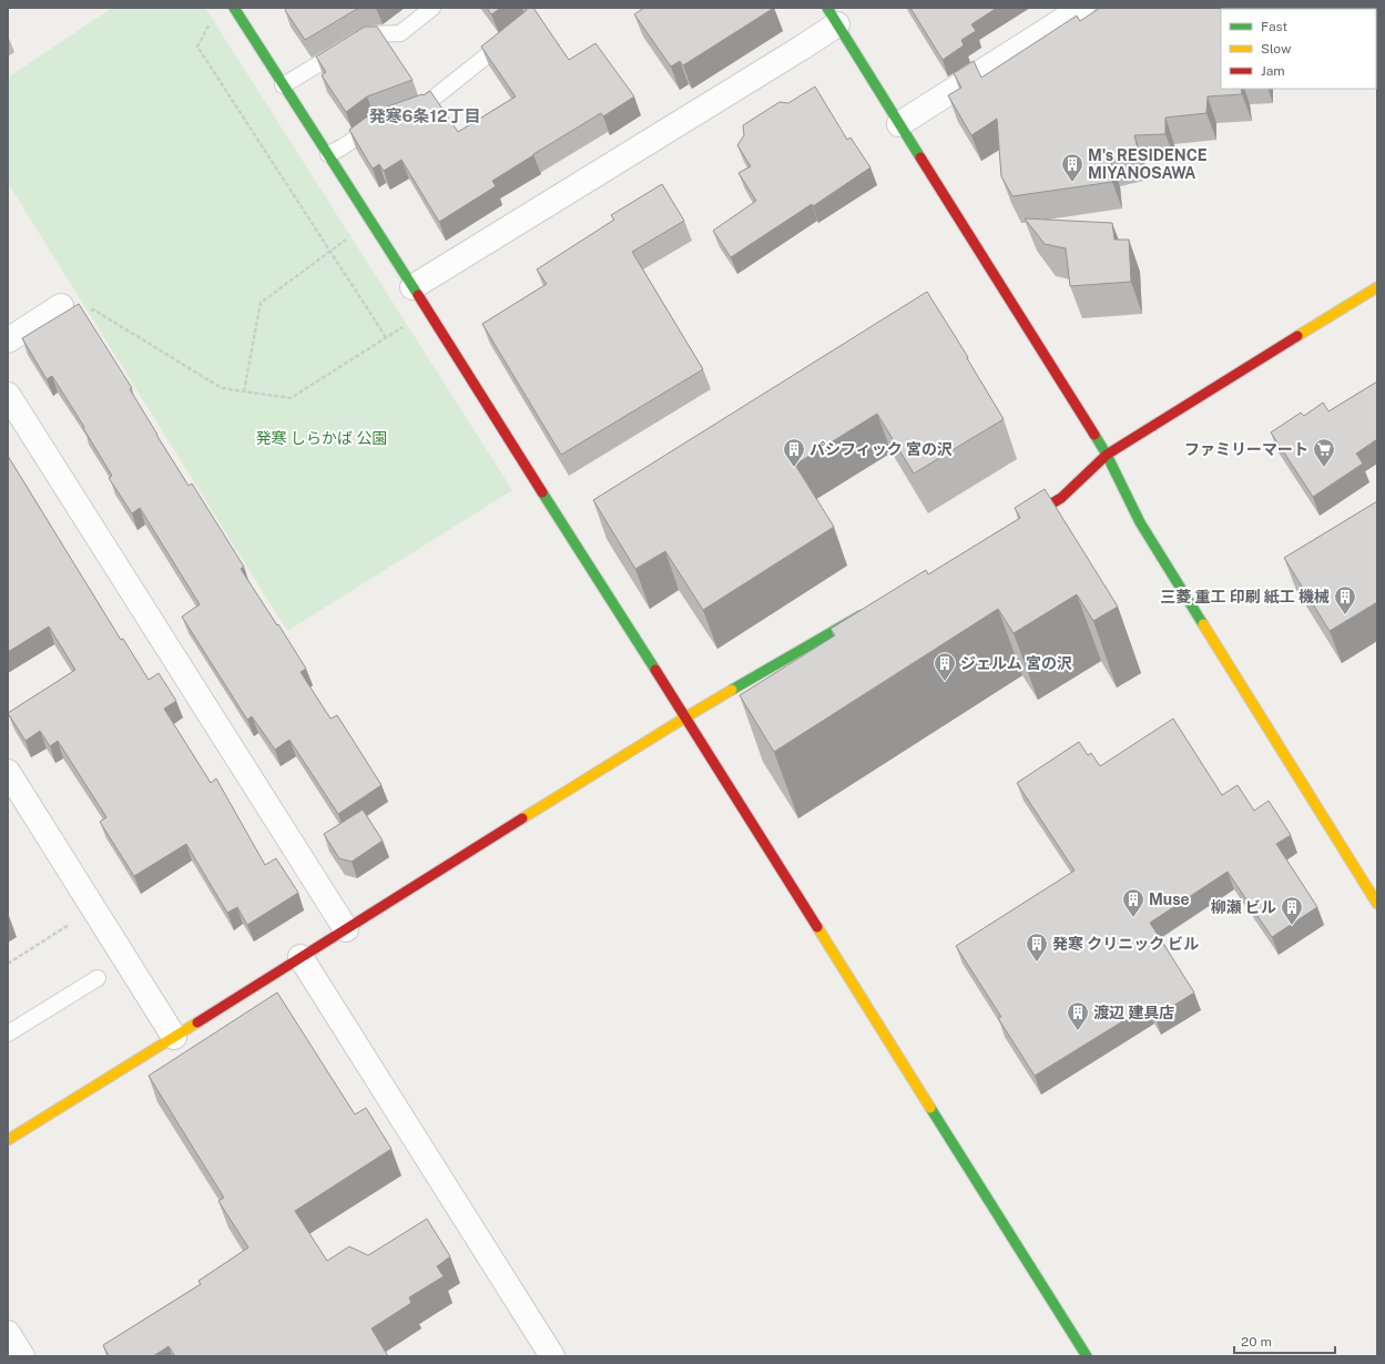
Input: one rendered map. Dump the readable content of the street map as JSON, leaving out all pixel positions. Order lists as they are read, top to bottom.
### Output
{
  "districts": ["発寒6条12丁目"],
  "parks": ["発寒 しらかば 公園"],
  "places": {
    "building": [
      "M's RESIDENCE MIYANOSAWA",
      "パシフィック 宮の沢",
      "三菱 重工 印刷 紙工 機械",
      "ジェルム 宮の沢",
      "Muse",
      "柳瀬 ビル",
      "発寒 クリニック ビル",
      "渡辺 建具店"
    ],
    "supermarket": ["ファミリーマート"]
  },
  "legend": ["Fast", "Slow", "Jam"],
  "scale_bar": "20 m"
}
